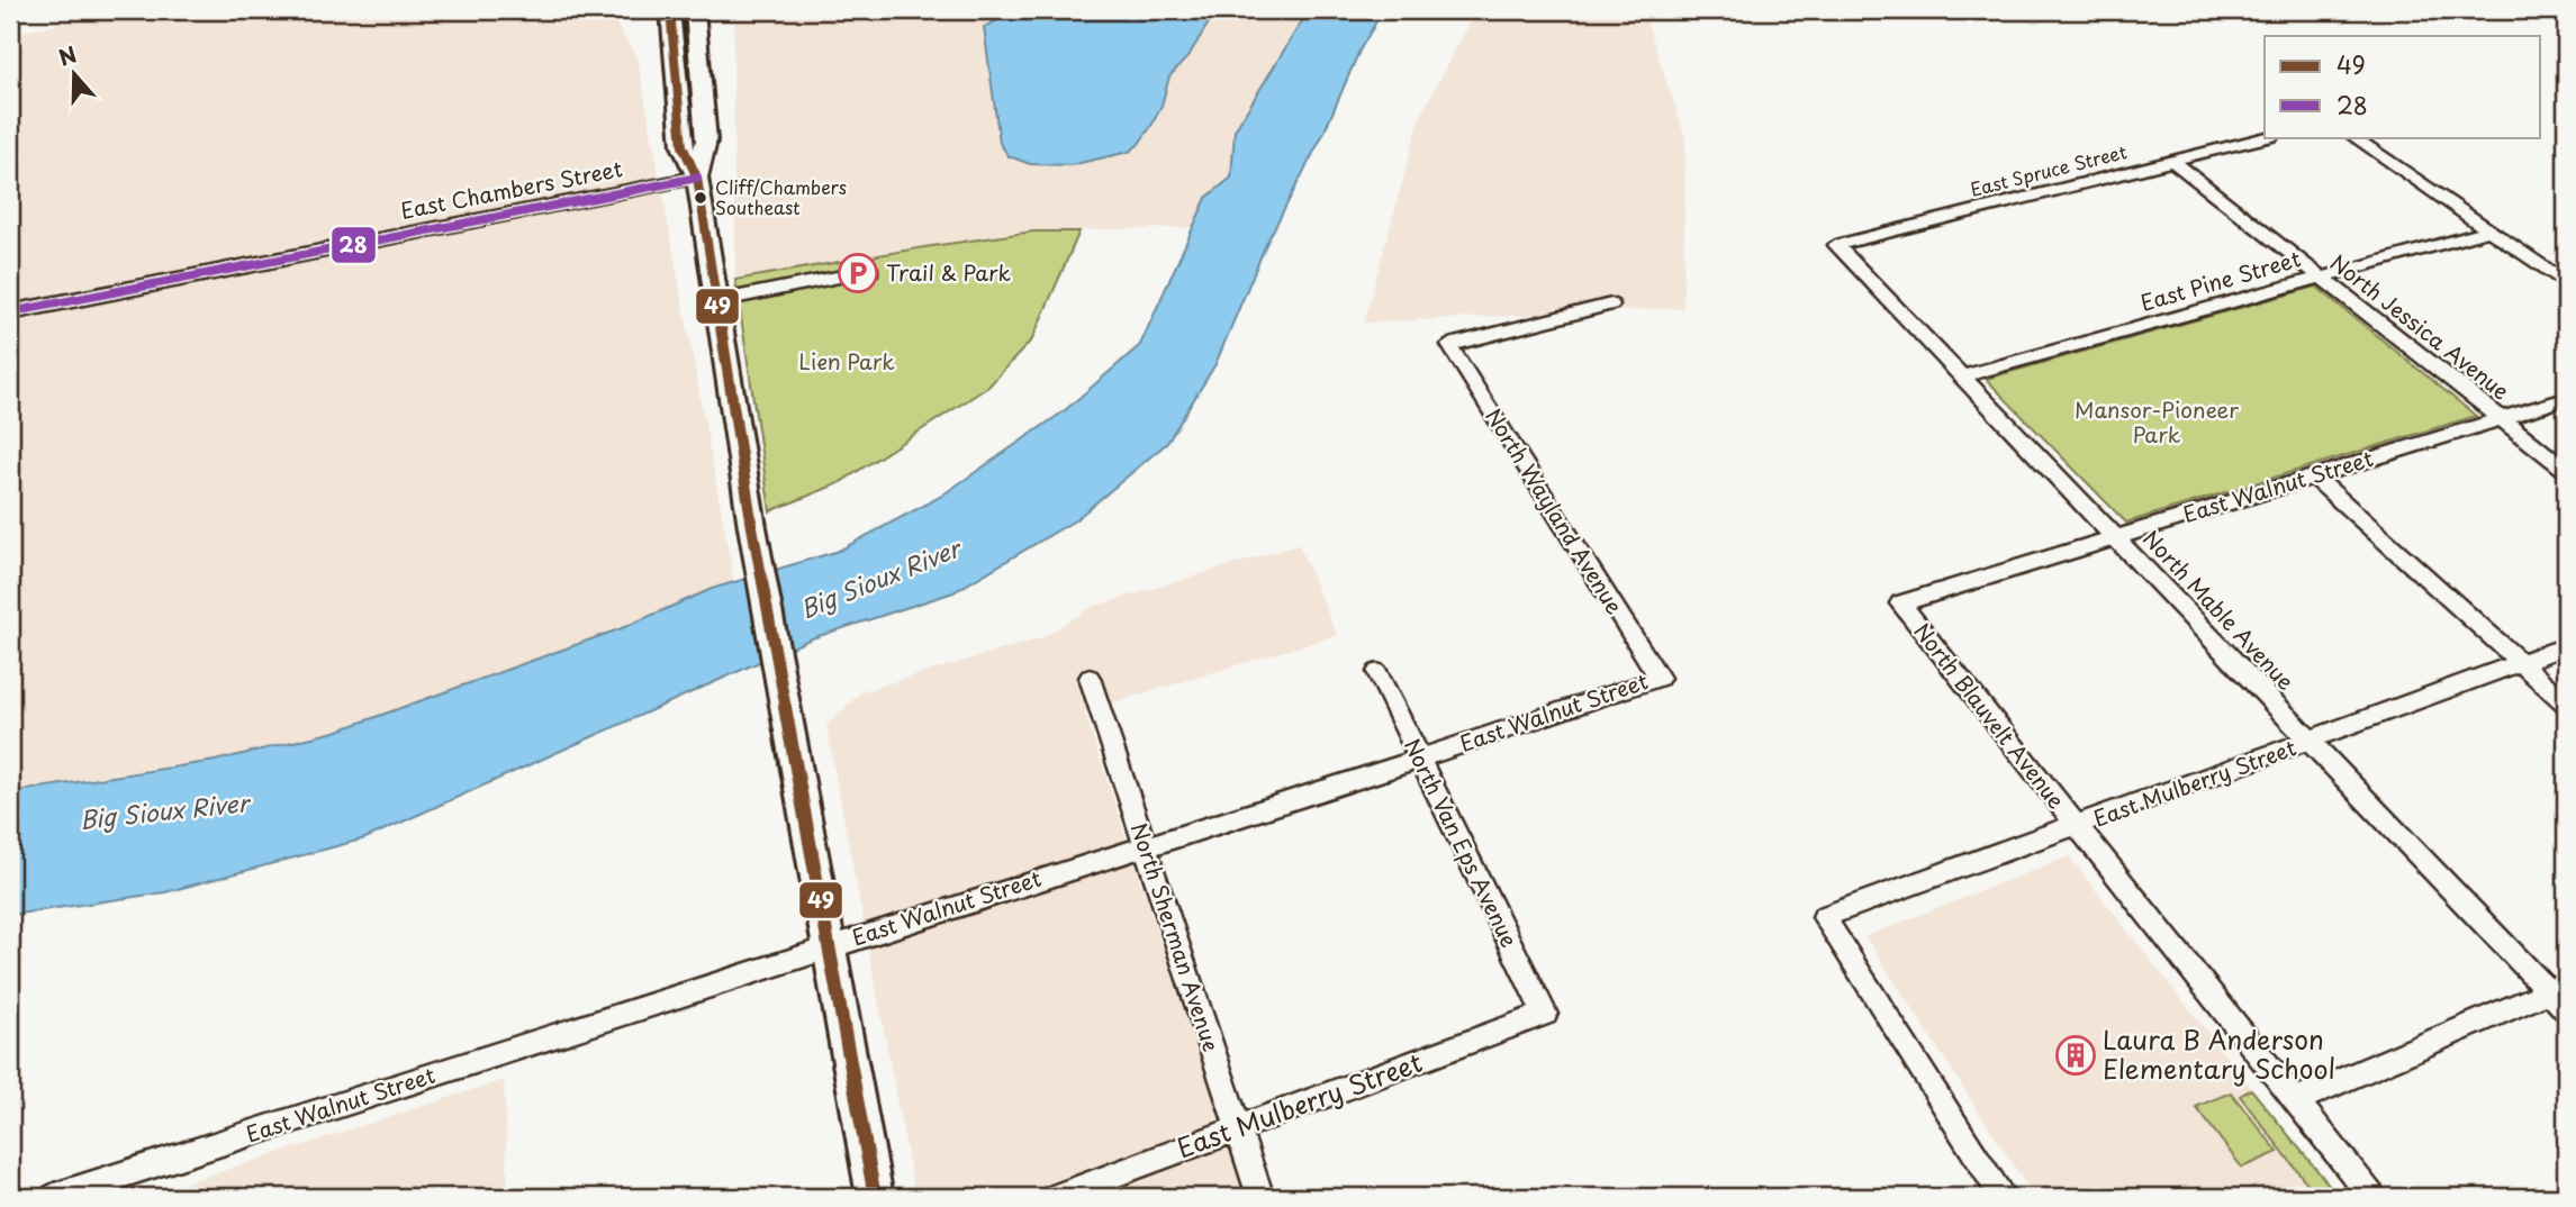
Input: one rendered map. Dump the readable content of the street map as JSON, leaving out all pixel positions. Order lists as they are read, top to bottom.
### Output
{
  "streets": {
    "street": [
      "East Spruce Street",
      "East Chambers Street",
      "East Pine Street",
      "North Jessica Avenue",
      "East Walnut Street",
      "North Wayland Avenue",
      "North Mable Avenue",
      "North Blauvelt Avenue",
      "East Mulberry Street",
      "North Van Eps Avenue",
      "North Sherman Avenue"
    ]
  },
  "crossings": [
    ["East Spruce Street", "North Jessica Avenue"],
    ["East Spruce Street", "North Mable Avenue"],
    ["East Pine Street", "North Jessica Avenue"],
    ["East Pine Street", "North Mable Avenue"],
    ["North Jessica Avenue", "East Walnut Street"],
    ["East Walnut Street", "North Wayland Avenue"],
    ["East Walnut Street", "North Mable Avenue"],
    ["East Walnut Street", "North Blauvelt Avenue"],
    ["East Walnut Street", "North Van Eps Avenue"],
    ["East Walnut Street", "North Sherman Avenue"],
    ["North Mable Avenue", "East Mulberry Street"],
    ["North Blauvelt Avenue", "East Mulberry Street"],
    ["East Mulberry Street", "North Van Eps Avenue"],
    ["East Mulberry Street", "North Sherman Avenue"]
  ],
  "water": ["Big Sioux River"],
  "parks": ["Lien Park", "Mansor-Pioneer Park"],
  "places": {
    "other": ["Cliff/Chambers Southeast"],
    "parking": ["Trail & Park"],
    "building": ["Laura B Anderson Elementary School"]
  },
  "lines": ["transit line 49", "transit line 28"],
  "legend": ["49", "28"],
  "north": "top"
}
